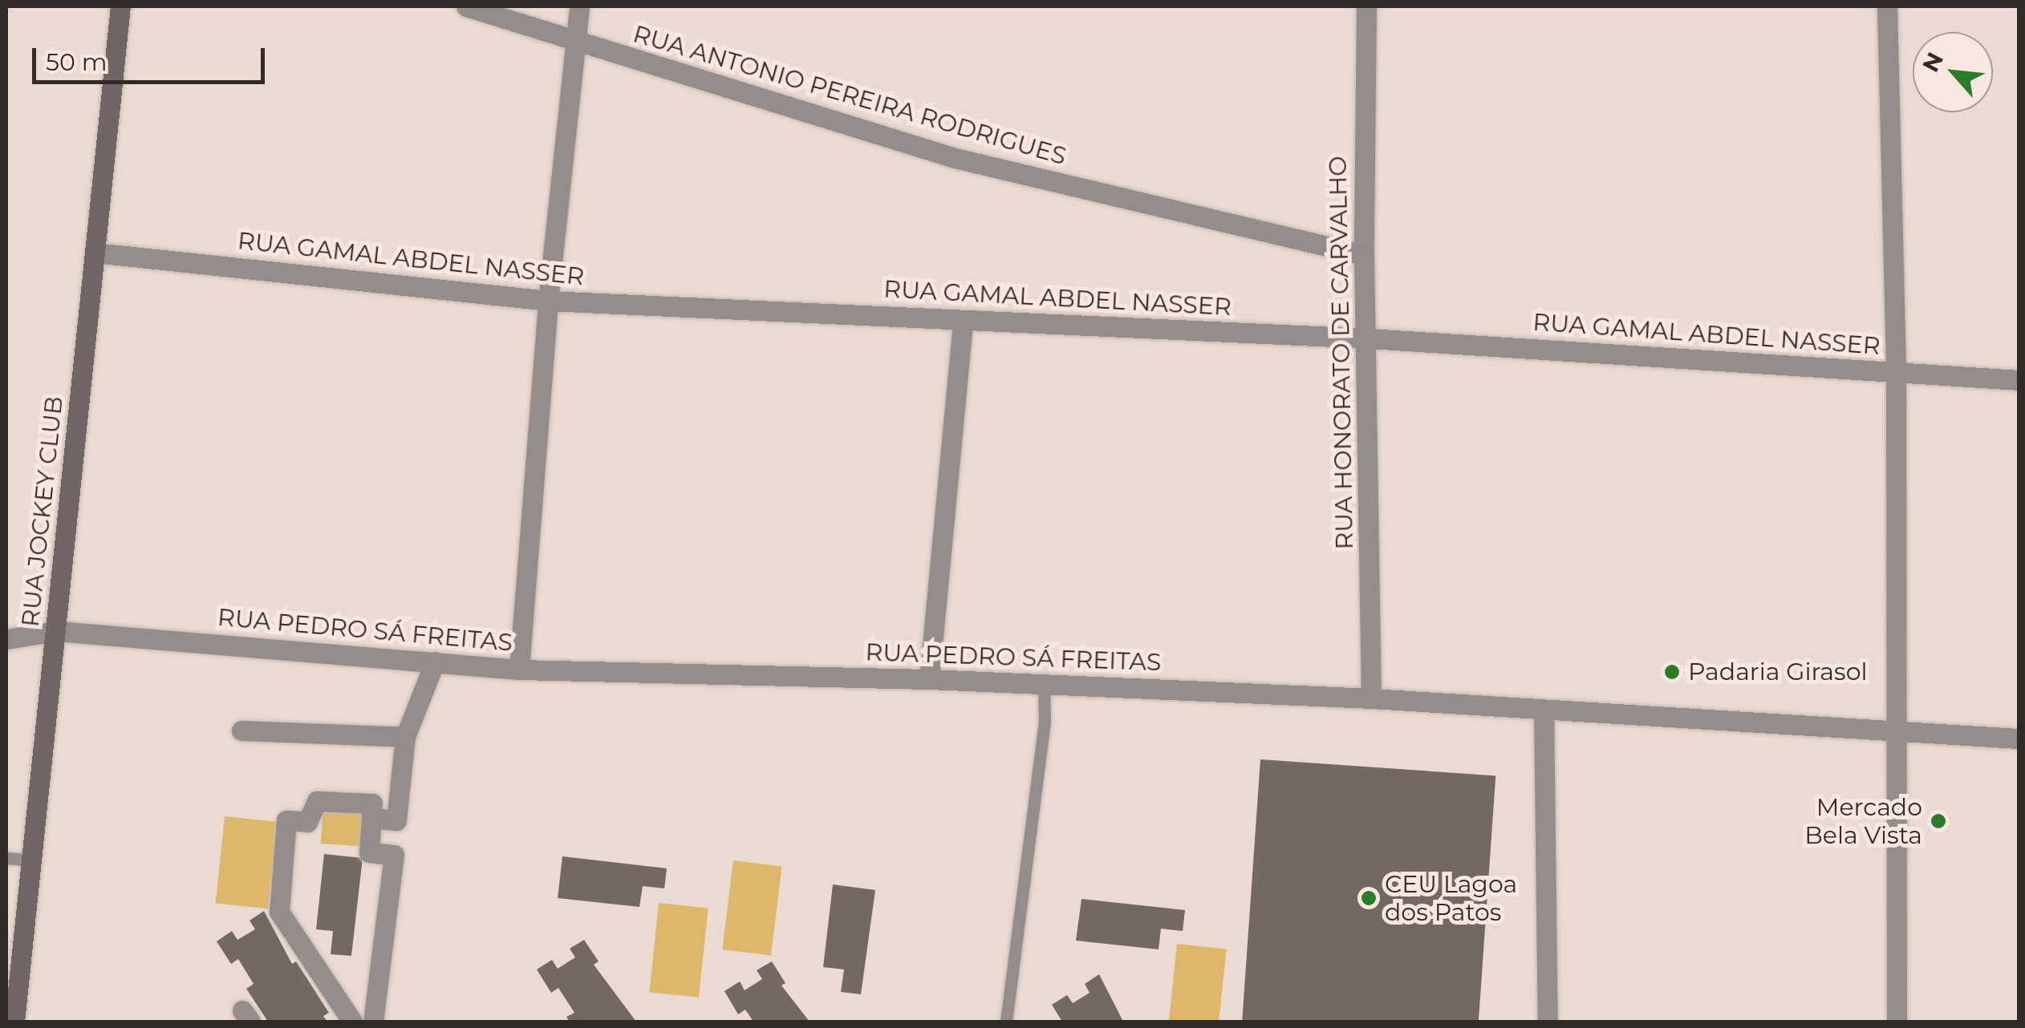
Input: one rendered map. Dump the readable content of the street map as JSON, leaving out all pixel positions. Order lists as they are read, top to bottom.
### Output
{
  "streets": {
    "main road": ["RUA JOCKEY CLUB"],
    "street": [
      "RUA ANTONIO PEREIRA RODRIGUES",
      "RUA GAMAL ABDEL NASSER",
      "RUA HONORATO DE CARVALHO",
      "RUA PEDRO SÁ FREITAS"
    ]
  },
  "crossings": [
    ["RUA ANTONIO PEREIRA RODRIGUES", "RUA HONORATO DE CARVALHO"],
    ["RUA GAMAL ABDEL NASSER", "RUA HONORATO DE CARVALHO"],
    ["RUA GAMAL ABDEL NASSER", "RUA JOCKEY CLUB"],
    ["RUA HONORATO DE CARVALHO", "RUA PEDRO SÁ FREITAS"],
    ["RUA JOCKEY CLUB", "RUA PEDRO SÁ FREITAS"]
  ],
  "places": ["Padaria Girasol", "Mercado Bela Vista", "CEU Lagoa dos Patos"],
  "scale_bar": "50 m",
  "north": "top left"
}
